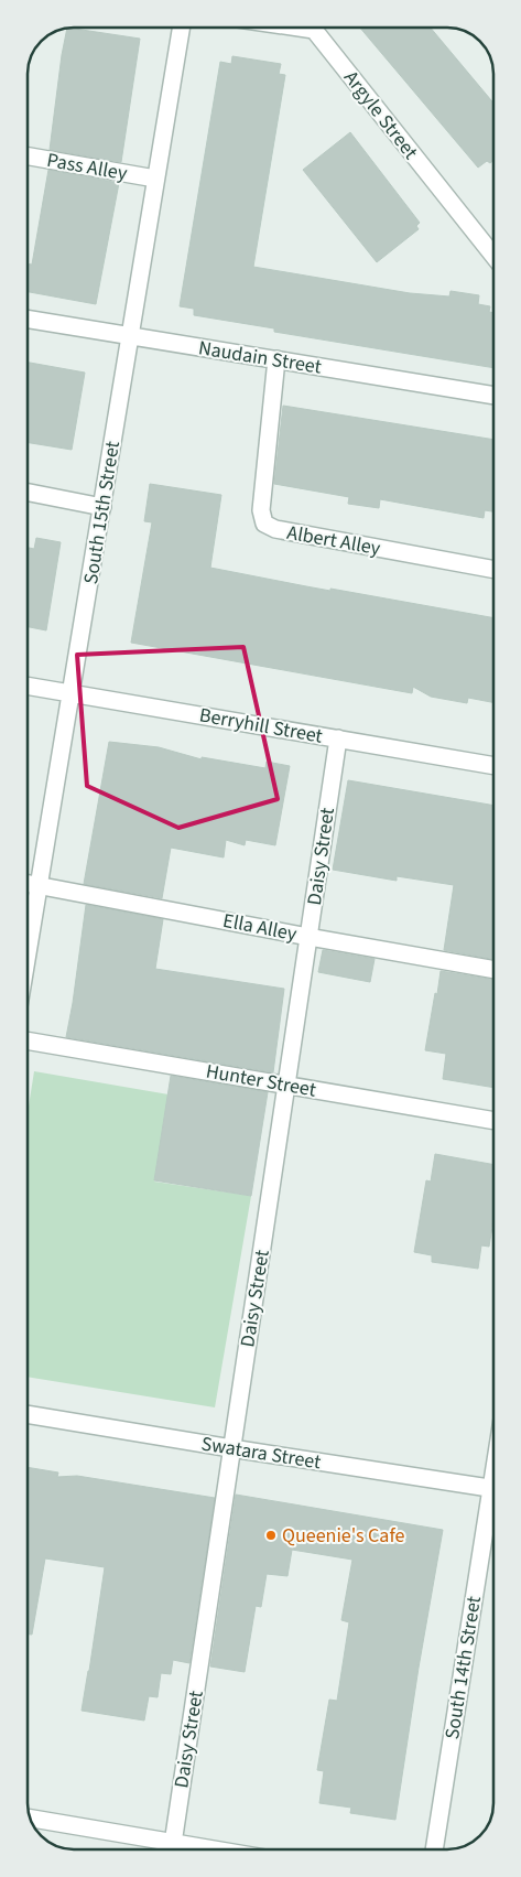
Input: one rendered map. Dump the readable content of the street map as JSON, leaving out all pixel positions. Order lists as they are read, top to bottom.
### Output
{
  "streets": {
    "street": [
      "Argyle Street",
      "Pass Alley",
      "Naudain Street",
      "South 15th Street",
      "Albert Alley",
      "Berryhill Street",
      "Daisy Street",
      "Ella Alley",
      "Hunter Street",
      "Swatara Street",
      "South 14th Street"
    ]
  },
  "crossings": [
    ["Pass Alley", "South 15th Street"],
    ["Naudain Street", "South 15th Street"],
    ["Naudain Street", "Albert Alley"],
    ["South 15th Street", "Berryhill Street"],
    ["South 15th Street", "Ella Alley"],
    ["Berryhill Street", "Daisy Street"],
    ["Daisy Street", "Ella Alley"],
    ["Daisy Street", "Hunter Street"],
    ["Daisy Street", "Swatara Street"]
  ],
  "places": ["Queenie's Cafe"]
}
